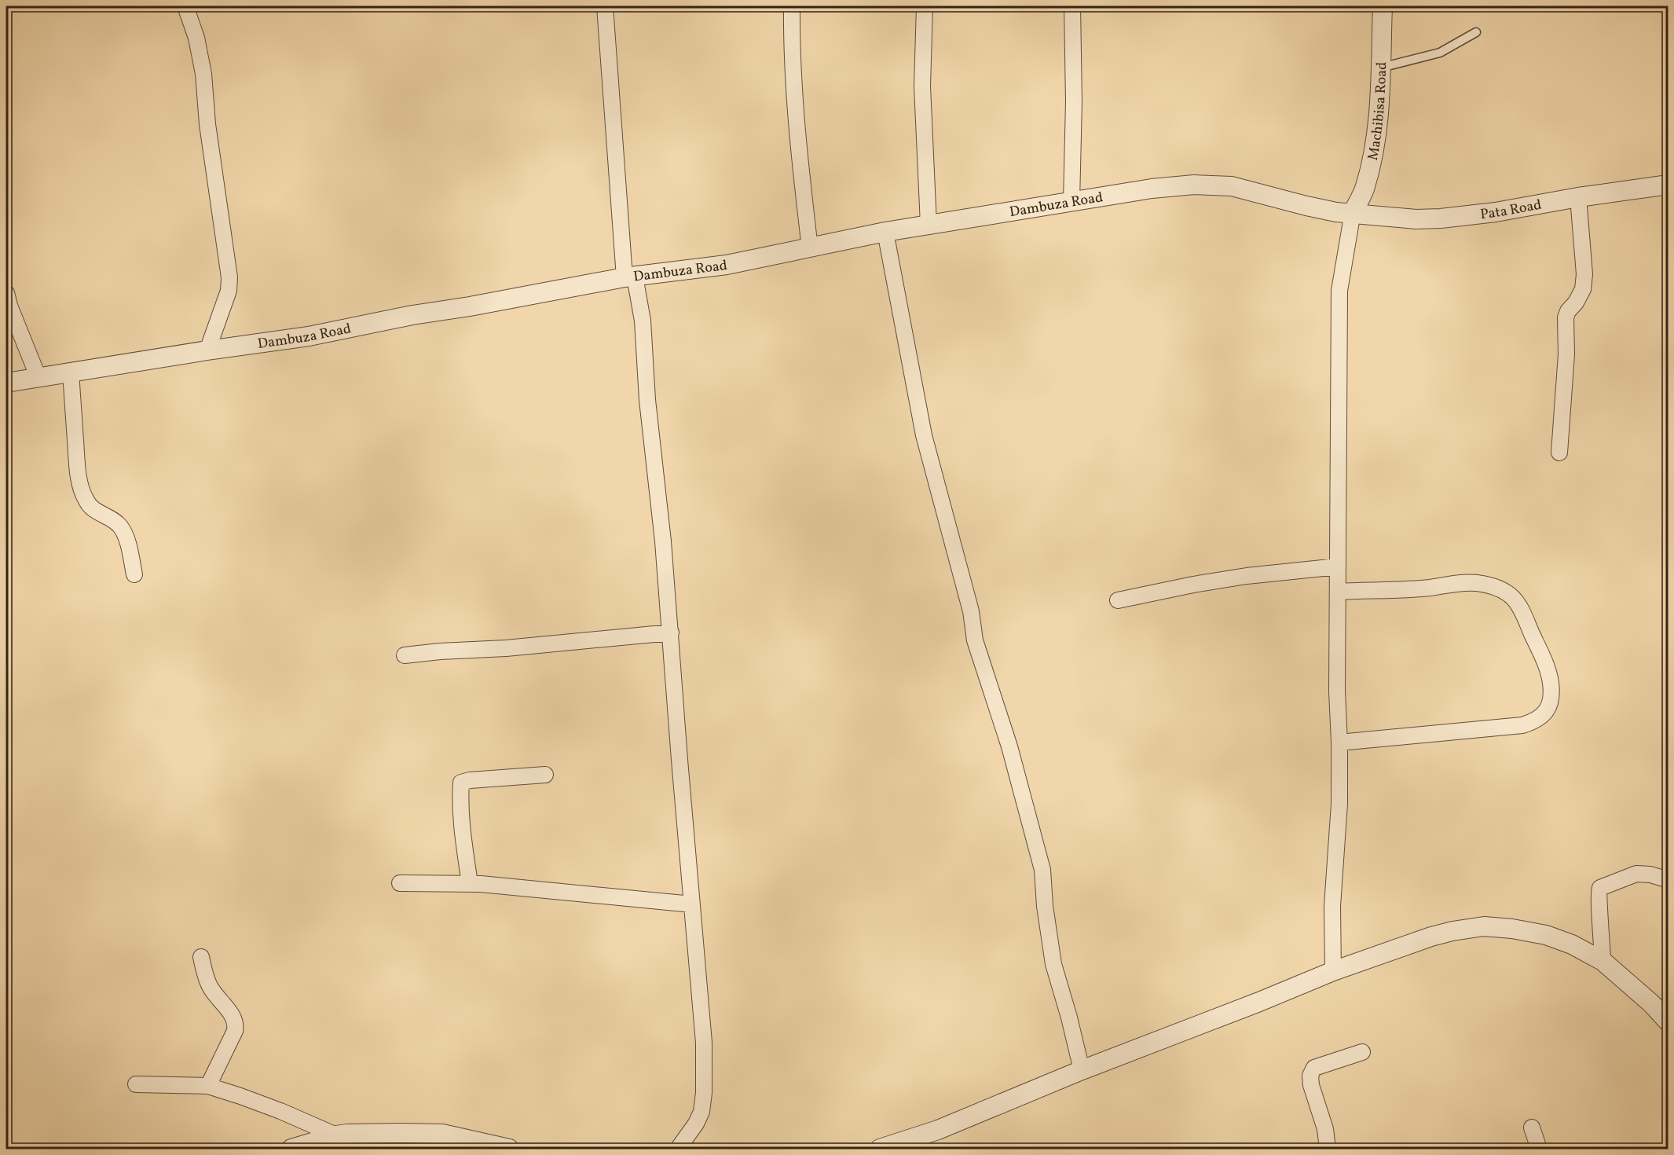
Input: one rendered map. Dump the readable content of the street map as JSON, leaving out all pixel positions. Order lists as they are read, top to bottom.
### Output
{
  "streets": {
    "street": ["Machibisa Road", "Dambuza Road", "Pata Road"]
  },
  "crossings": [
    ["Machibisa Road", "Dambuza Road"],
    ["Machibisa Road", "Pata Road"],
    ["Dambuza Road", "Pata Road"]
  ]
}
